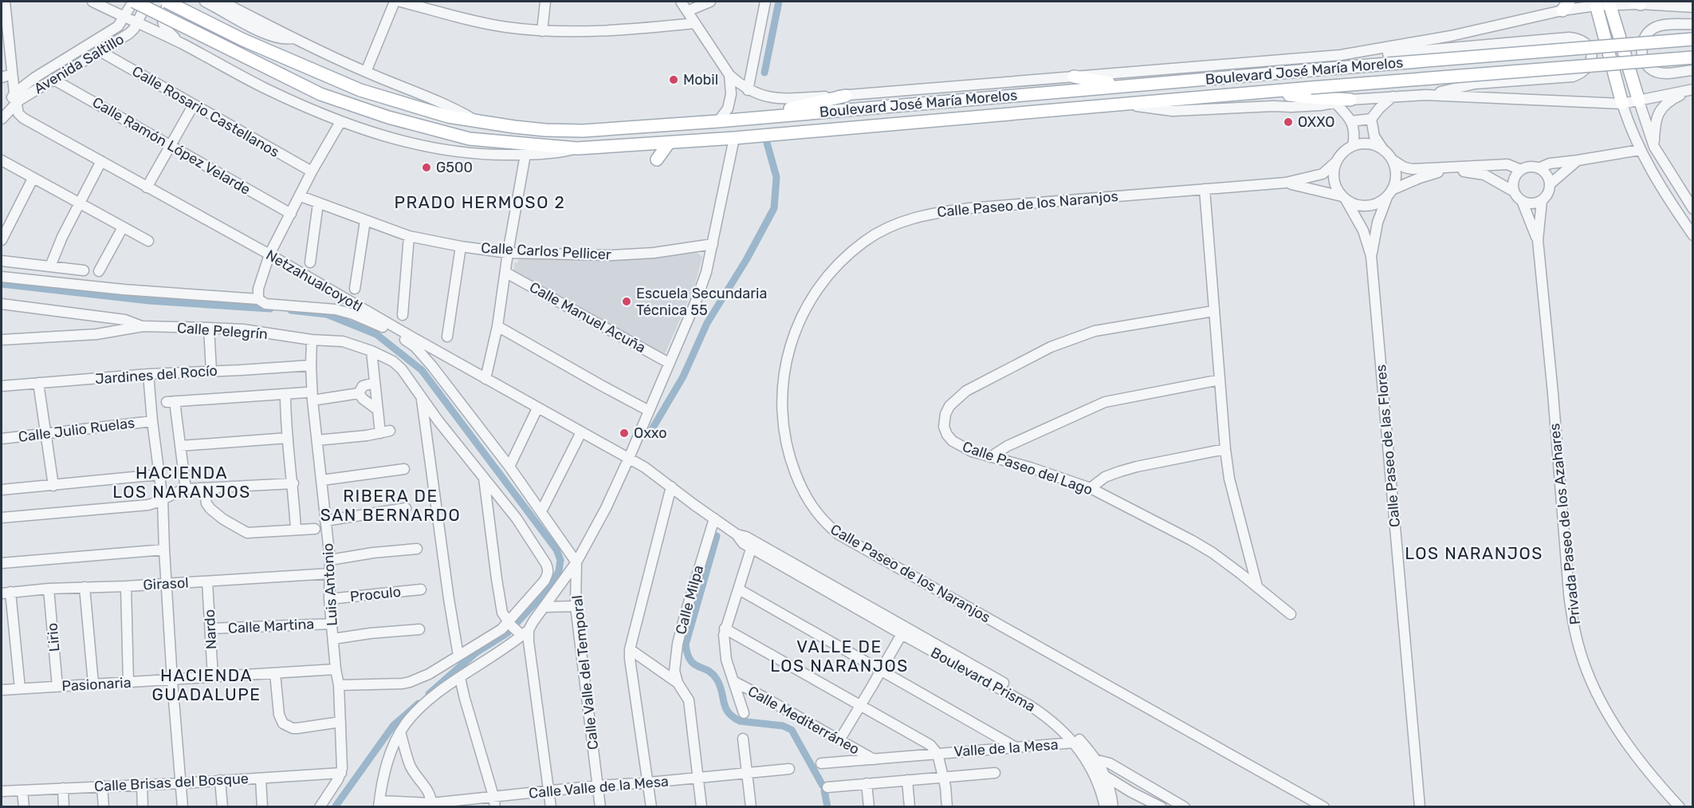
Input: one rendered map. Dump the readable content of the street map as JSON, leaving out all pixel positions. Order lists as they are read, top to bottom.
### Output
{
  "streets": {
    "main road": ["Boulevard José María Morelos"],
    "street": [
      "Avenida Saltillo",
      "Calle Rosario Castellanos",
      "Calle Ramón López Velarde",
      "Calle Paseo de los Naranjos",
      "Calle Carlos Pellicer",
      "Netzahualcoyotl",
      "Calle Manuel Acuña",
      "Calle Pelegrín",
      "Jardines del Rocío",
      "Calle Julio Ruelas",
      "Calle Paseo de las Flores",
      "Calle Paseo del Lago",
      "Privada Paseo de los Azahares",
      "Girasol",
      "Luis Antonio",
      "Proculo",
      "Calle Milpa",
      "Calle Martina",
      "Nardo",
      "Lirio",
      "Calle Valle del Temporal",
      "Boulevard Prisma",
      "Pasionaria",
      "Calle Mediterráneo",
      "Valle de la Mesa",
      "Calle Brisas del Bosque",
      "Calle Valle de la Mesa"
    ]
  },
  "crossings": [
    ["Avenida Saltillo", "Boulevard José María Morelos"],
    ["Avenida Saltillo", "Calle Rosario Castellanos"],
    ["Avenida Saltillo", "Calle Ramón López Velarde"],
    ["Avenida Saltillo", "Netzahualcoyotl"],
    ["Boulevard José María Morelos", "Calle Valle del Temporal"],
    ["Calle Paseo de los Naranjos", "Calle Paseo de las Flores"],
    ["Calle Carlos Pellicer", "Calle Valle del Temporal"],
    ["Netzahualcoyotl", "Calle Valle del Temporal"],
    ["Netzahualcoyotl", "Boulevard Prisma"],
    ["Calle Manuel Acuña", "Calle Valle del Temporal"],
    ["Calle Pelegrín", "Luis Antonio"],
    ["Jardines del Rocío", "Luis Antonio"],
    ["Girasol", "Luis Antonio"],
    ["Girasol", "Nardo"],
    ["Girasol", "Lirio"],
    ["Luis Antonio", "Proculo"],
    ["Luis Antonio", "Calle Martina"],
    ["Luis Antonio", "Pasionaria"],
    ["Luis Antonio", "Calle Brisas del Bosque"],
    ["Calle Milpa", "Boulevard Prisma"],
    ["Calle Martina", "Nardo"],
    ["Nardo", "Pasionaria"],
    ["Lirio", "Pasionaria"],
    ["Calle Valle del Temporal", "Boulevard Prisma"],
    ["Calle Valle del Temporal", "Calle Valle de la Mesa"],
    ["Boulevard Prisma", "Valle de la Mesa"],
    ["Calle Mediterráneo", "Valle de la Mesa"]
  ],
  "districts": [
    "PRADO HERMOSO 2",
    "HACIENDA LOS NARANJOS",
    "RIBERA DE SAN BERNARDO",
    "LOS NARANJOS",
    "VALLE DE LOS NARANJOS",
    "HACIENDA GUADALUPE"
  ],
  "places": [
    "Mobil",
    "OXXO",
    "G500",
    "Escuela Secundaria Técnica 55",
    "Oxxo"
  ]
}
